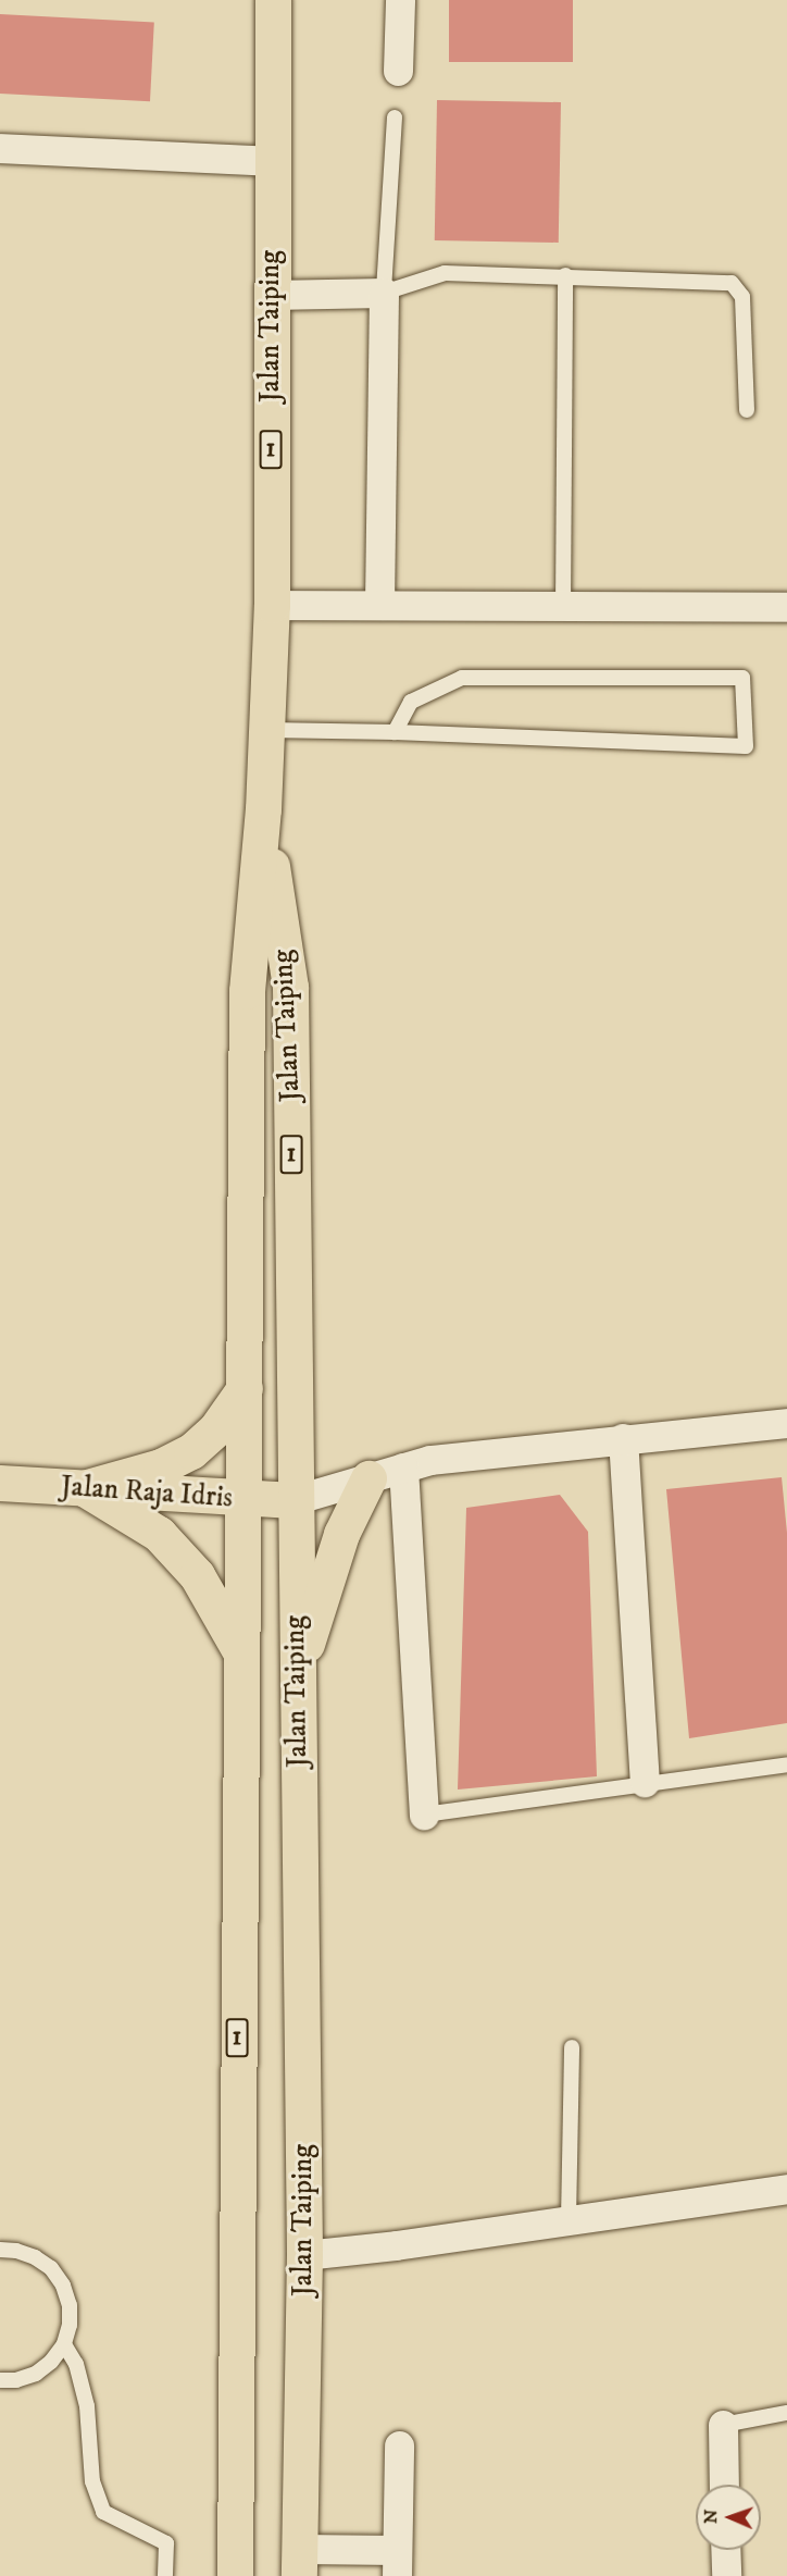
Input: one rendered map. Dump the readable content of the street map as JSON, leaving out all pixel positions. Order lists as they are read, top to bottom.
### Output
{
  "streets": {
    "main road": ["Jalan Taiping", "1", "Jalan Raja Idris"]
  },
  "crossings": [
    ["Jalan Taiping", "Jalan Raja Idris"]
  ],
  "north": "left"
}
